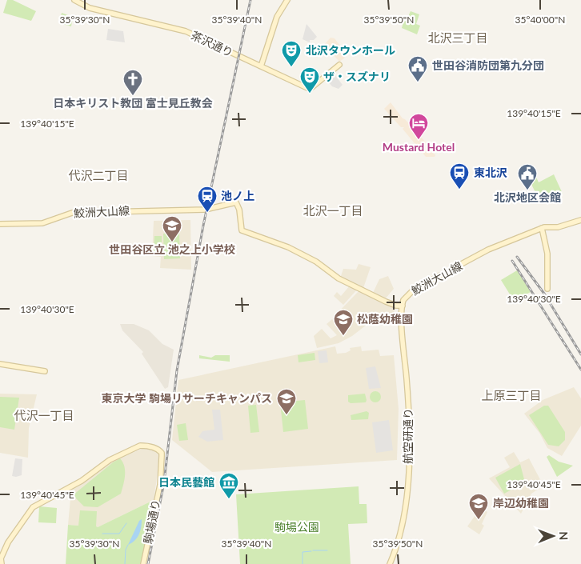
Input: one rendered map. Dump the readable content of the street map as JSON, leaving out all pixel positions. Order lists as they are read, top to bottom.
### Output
{
  "streets": {
    "street": [
      "茶沢通り",
      "鮫洲大山線",
      "航空研通り",
      "駒場通り"
    ]
  },
  "crossings": [
    ["鮫洲大山線", "航空研通り"]
  ],
  "districts": [
    "北沢三丁目",
    "代沢二丁目",
    "北沢一丁目",
    "上原三丁目",
    "代沢一丁目"
  ],
  "parks": ["駒場公園"],
  "places": {
    "theatre": ["北沢タウンホール", "ザ・スズナリ"],
    "public building": ["世田谷消防団第九分団", "北沢地区会館"],
    "church": ["日本キリスト教団 富士見丘教会"],
    "hotel": ["Mustard Hotel"],
    "station": ["東北沢", "池ノ上"],
    "school or university": [
      "世田谷区立 池之上小学校",
      "松蔭幼稚園",
      "東京大学 駒場リサーチキャンパス",
      "岸辺幼稚園"
    ],
    "museum": ["日本民藝館"]
  },
  "north": "right",
  "coordinates": [
    "35°39'30\"N",
    "35°39'40\"N",
    "35°39'50\"N",
    "35°40'00\"N",
    "139°40'15\"E",
    "139°40'30\"E",
    "139°40'45\"E"
  ]
}
